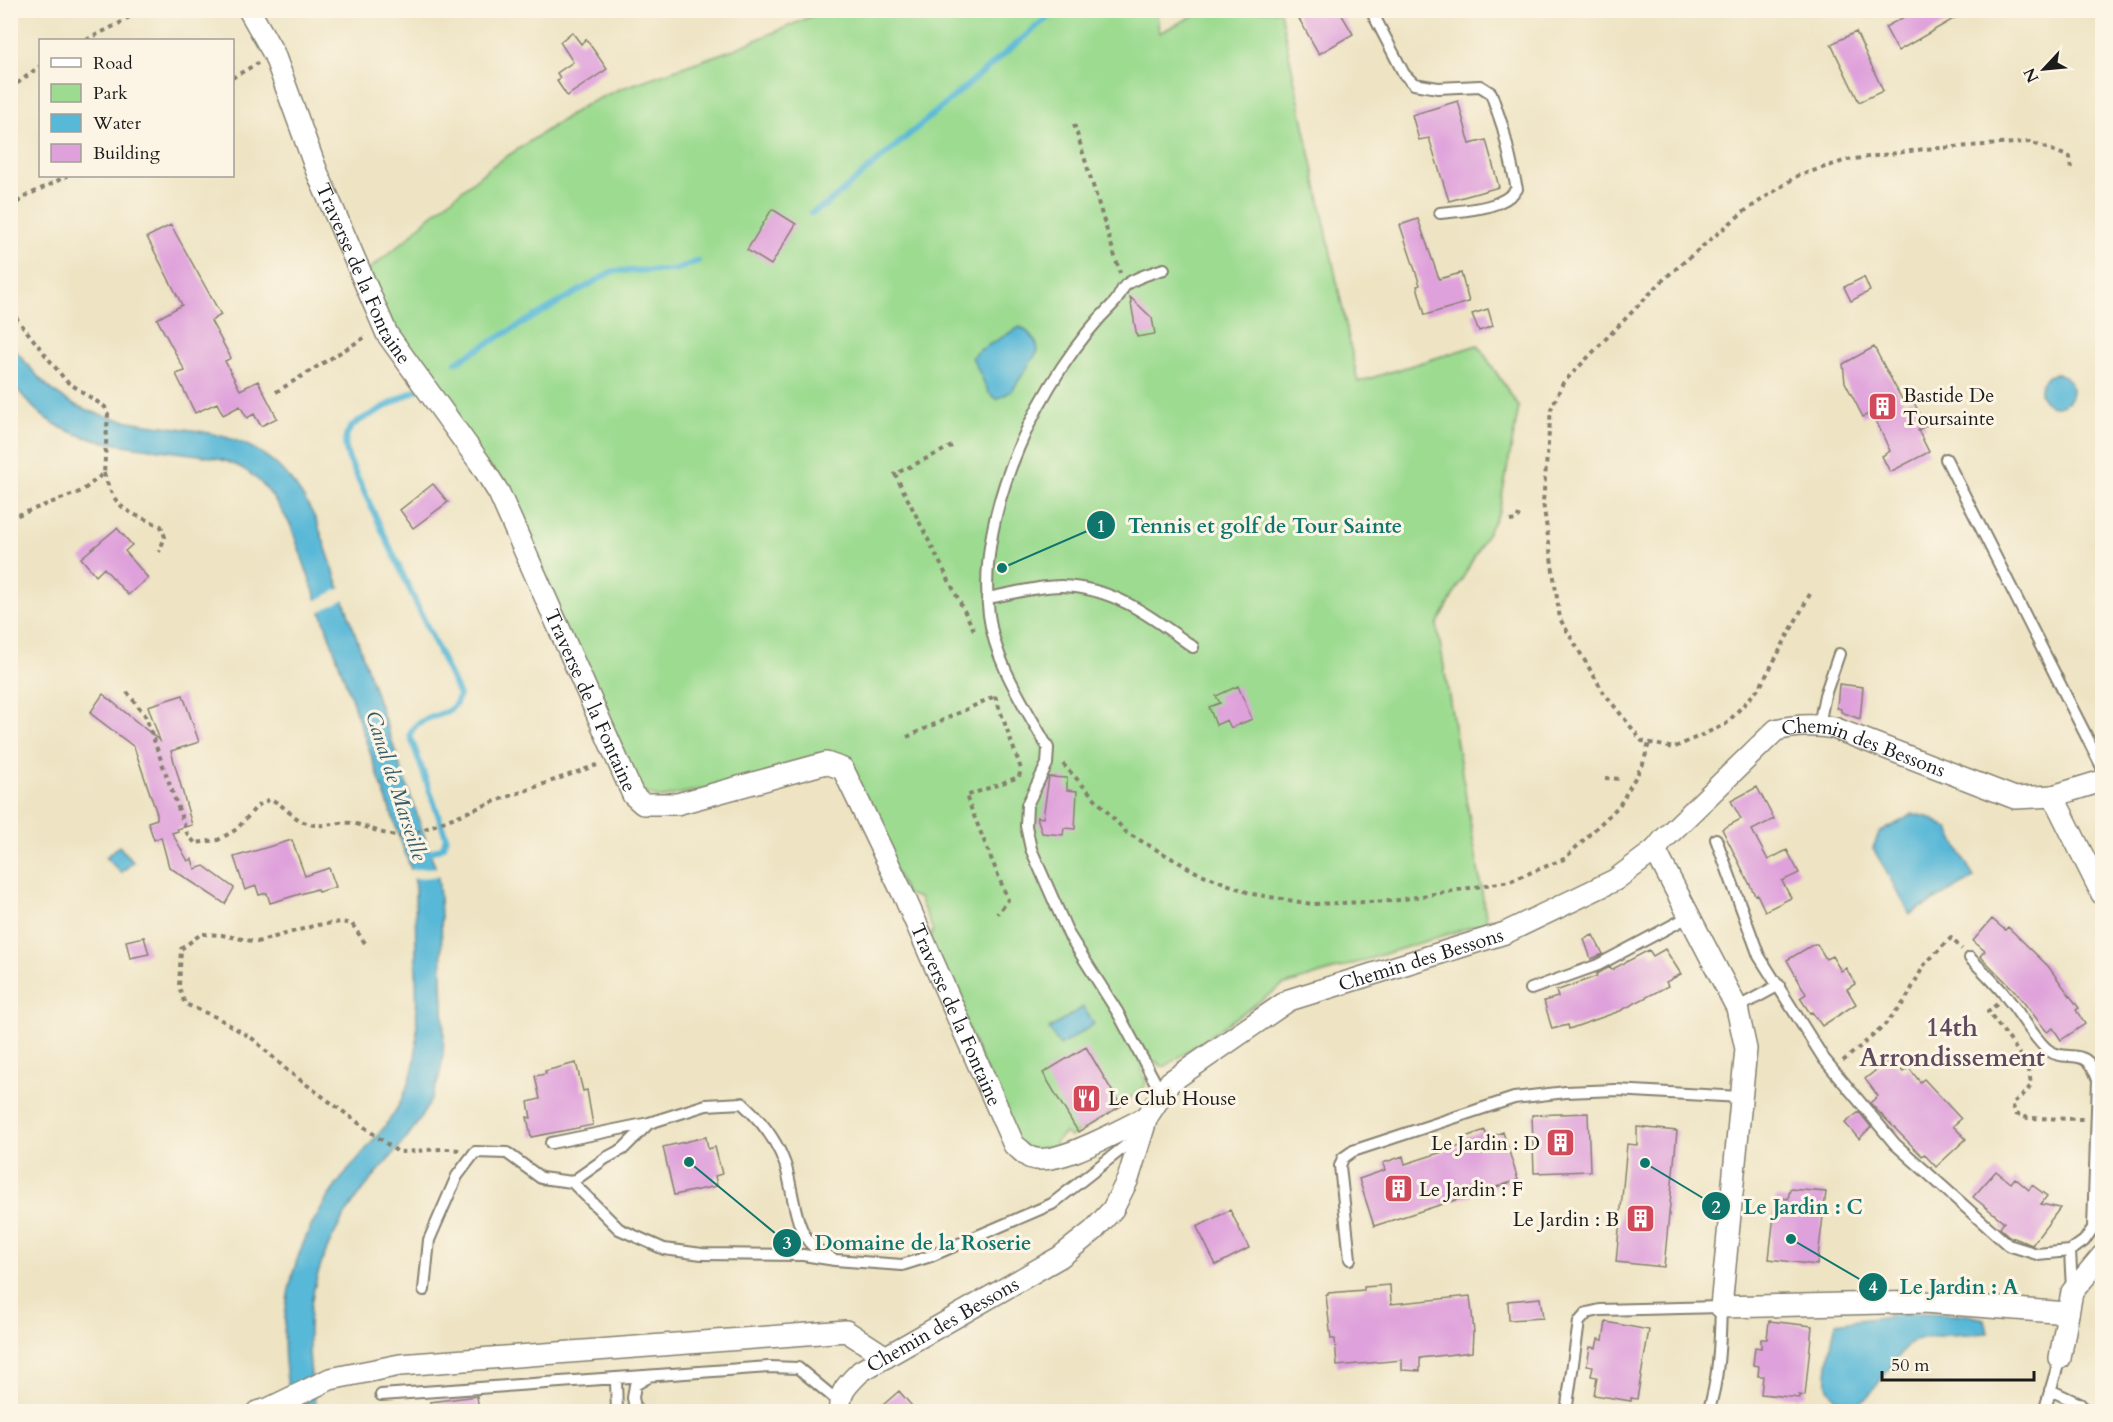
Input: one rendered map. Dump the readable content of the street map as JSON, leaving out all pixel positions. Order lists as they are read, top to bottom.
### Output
{
  "streets": {
    "street": ["Traverse de la Fontaine", "Chemin des Bessons"]
  },
  "crossings": [
    ["Traverse de la Fontaine", "Chemin des Bessons"]
  ],
  "districts": ["14th Arrondissement"],
  "water": ["Canal de Marseille"],
  "places": {
    "building": [
      "Bastide De Toursainte",
      "Le Jardin : D",
      "Le Jardin : F",
      "Le Jardin : B"
    ],
    "other": [
      "Tennis et golf de Tour Sainte",
      "Domaine de la Roserie",
      "Le Jardin : C",
      "Le Jardin : A"
    ],
    "restaurant": ["Le Club House"]
  },
  "legend": [
    "Road",
    "Park",
    "Water",
    "Building"
  ],
  "scale_bar": "50 m",
  "north": "bottom left"
}
